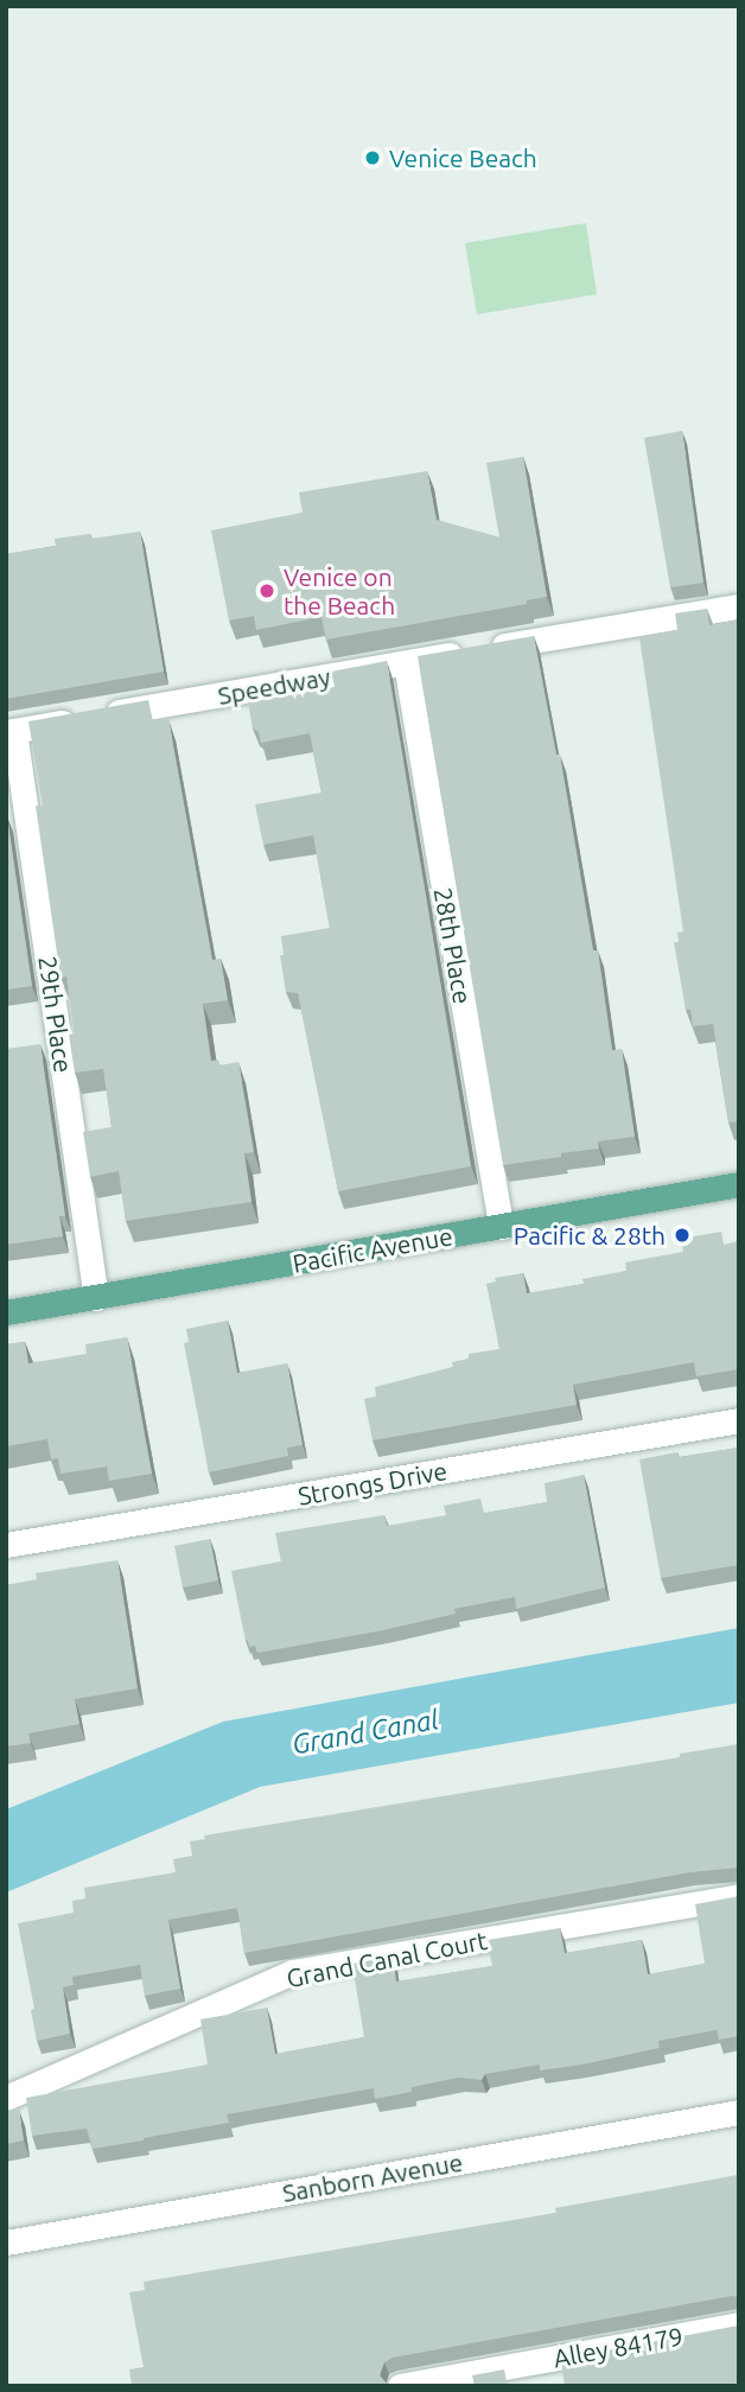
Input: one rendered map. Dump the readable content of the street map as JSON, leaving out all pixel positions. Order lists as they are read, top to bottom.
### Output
{
  "streets": {
    "main road": ["Pacific Avenue"],
    "street": [
      "Speedway",
      "28th Place",
      "29th Place",
      "Strongs Drive",
      "Grand Canal Court",
      "Sanborn Avenue",
      "Alley 84179"
    ]
  },
  "crossings": [
    ["Speedway", "28th Place"],
    ["Speedway", "29th Place"],
    ["28th Place", "Pacific Avenue"],
    ["29th Place", "Pacific Avenue"]
  ],
  "water": ["Grand Canal"],
  "places": ["Venice Beach", "Venice on the Beach", "Pacific & 28th"]
}
